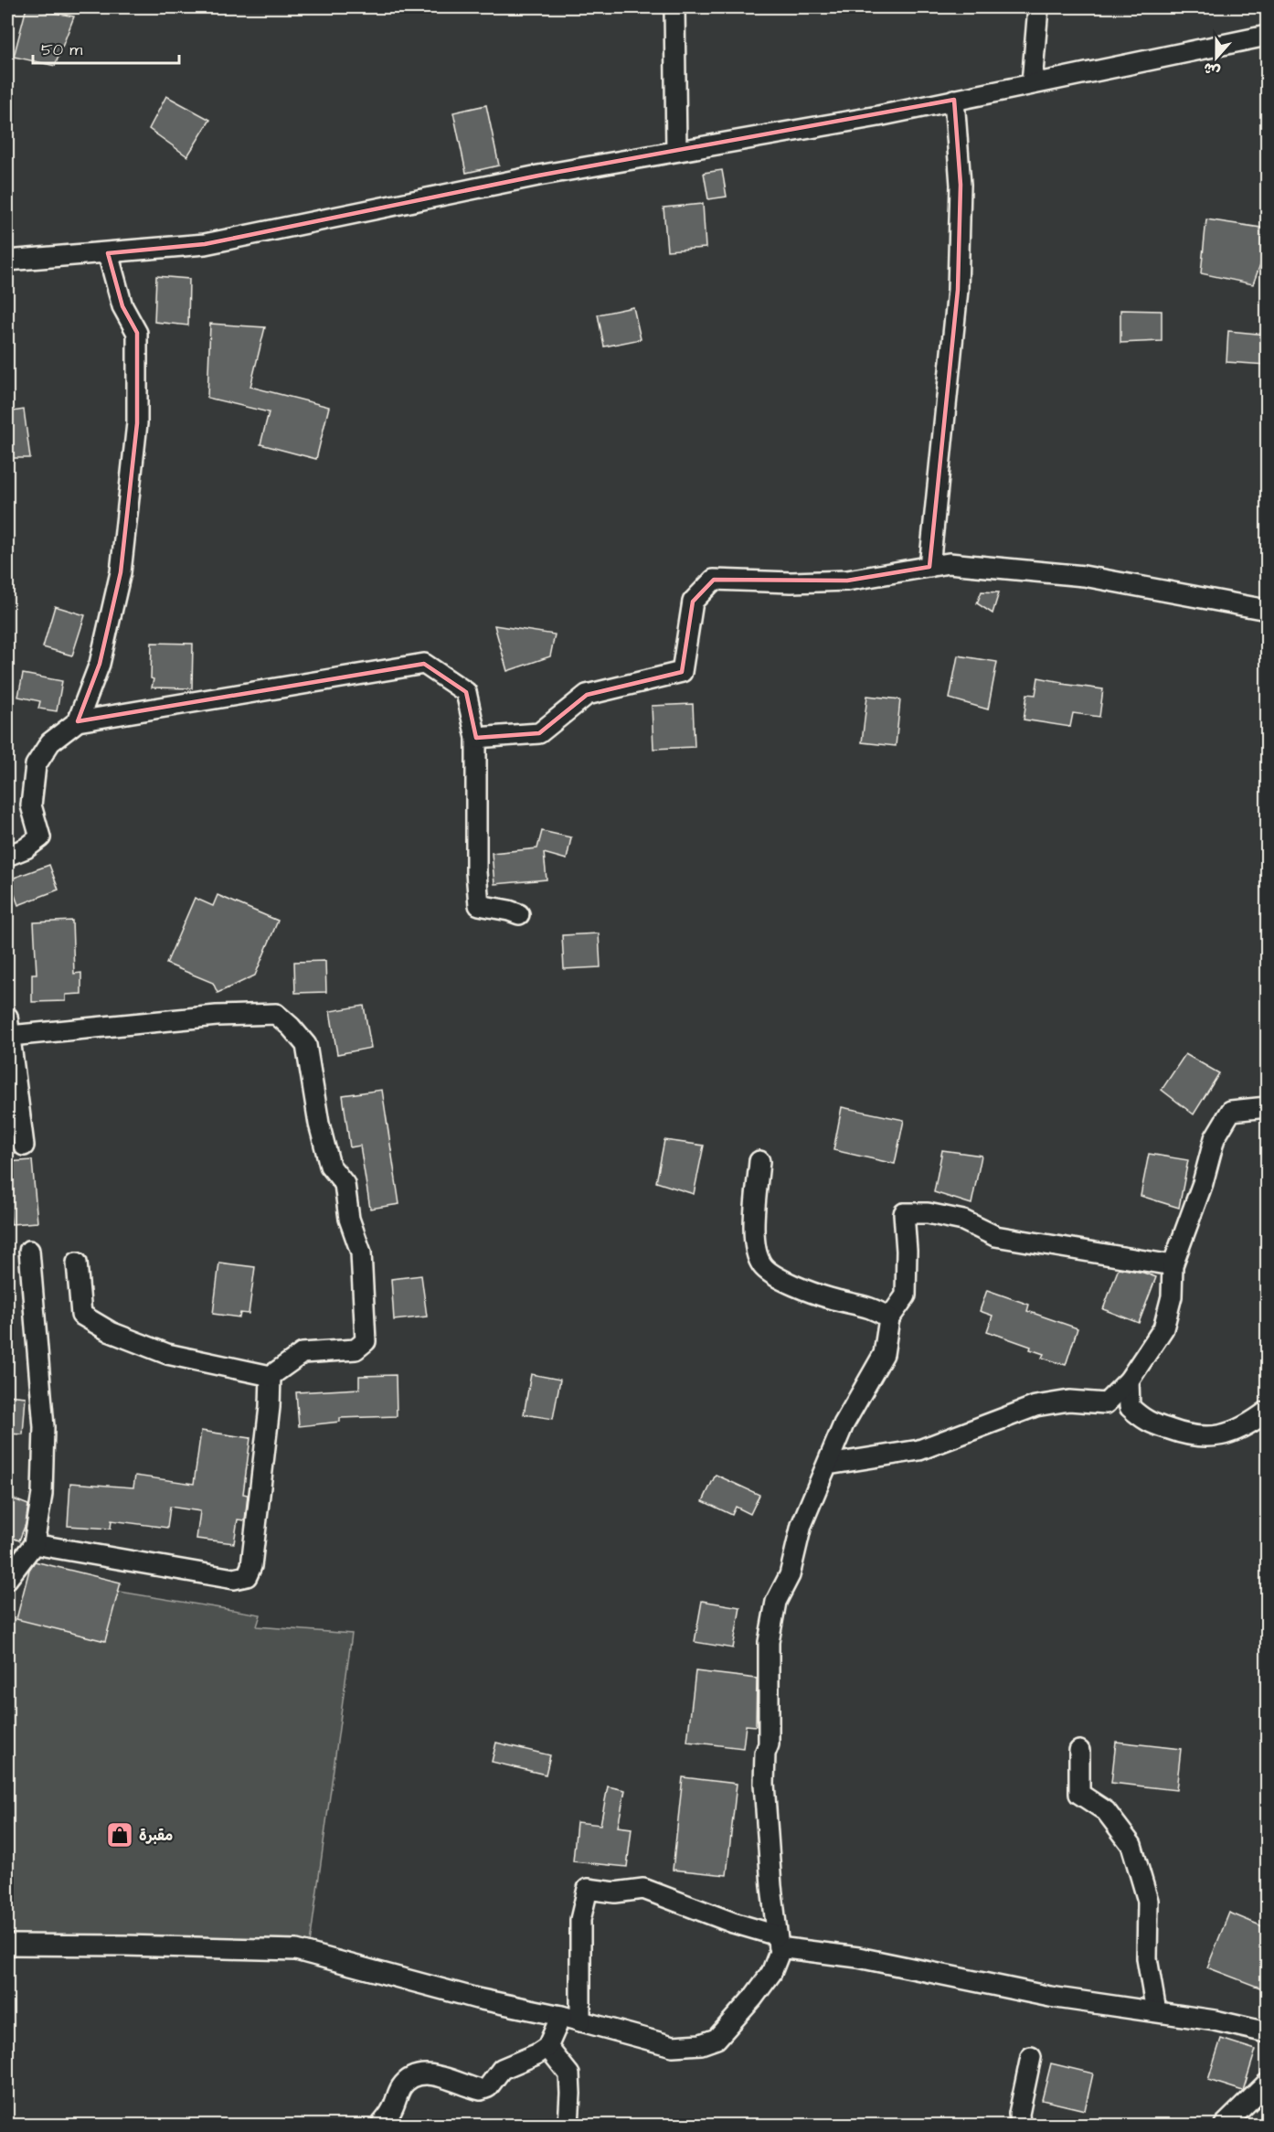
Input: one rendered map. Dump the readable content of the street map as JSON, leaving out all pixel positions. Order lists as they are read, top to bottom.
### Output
{
  "places": {
    "shop": ["مقبرة"]
  },
  "scale_bar": "50 m",
  "north": "bottom"
}
